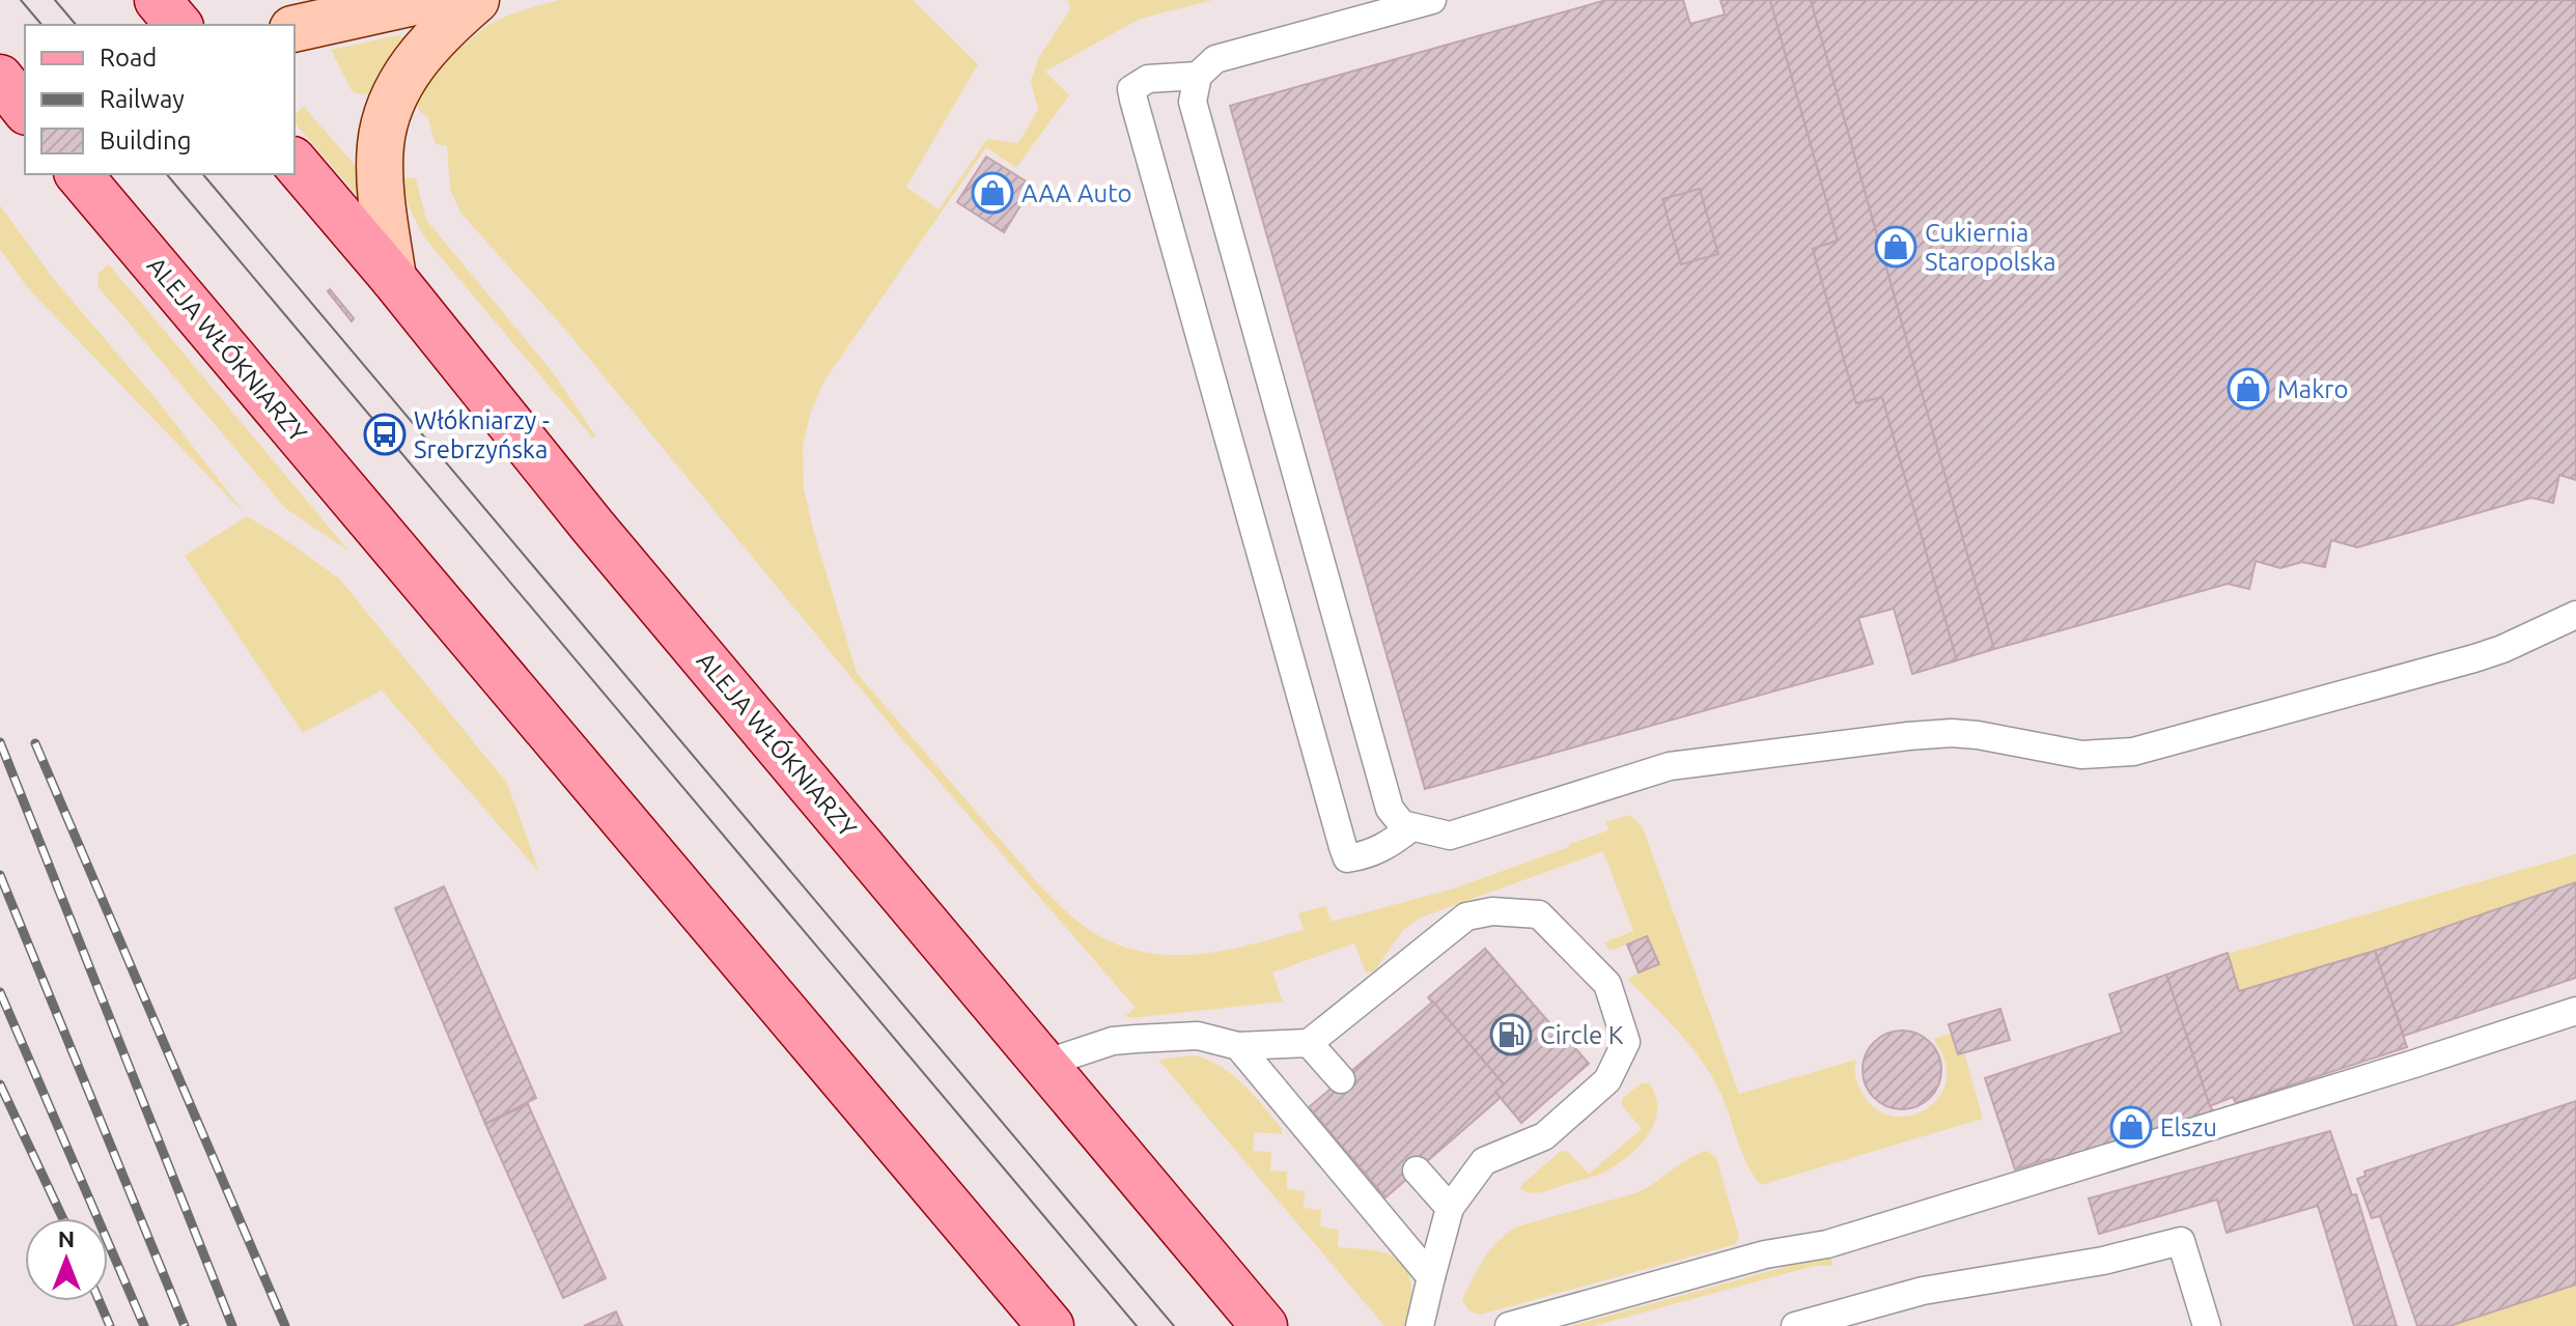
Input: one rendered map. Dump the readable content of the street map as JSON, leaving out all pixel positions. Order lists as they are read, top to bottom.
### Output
{
  "streets": {
    "main road": ["ALEJA WŁÓKNIARZY"]
  },
  "places": {
    "shop": [
      "AAA Auto",
      "Cukiernia Staropolska",
      "Makro",
      "Elszu"
    ],
    "bus stop": ["Włókniarzy - Srebrzyńska"],
    "fuel station": ["Circle K"]
  },
  "legend": ["Road", "Railway", "Building"],
  "north": "top"
}
